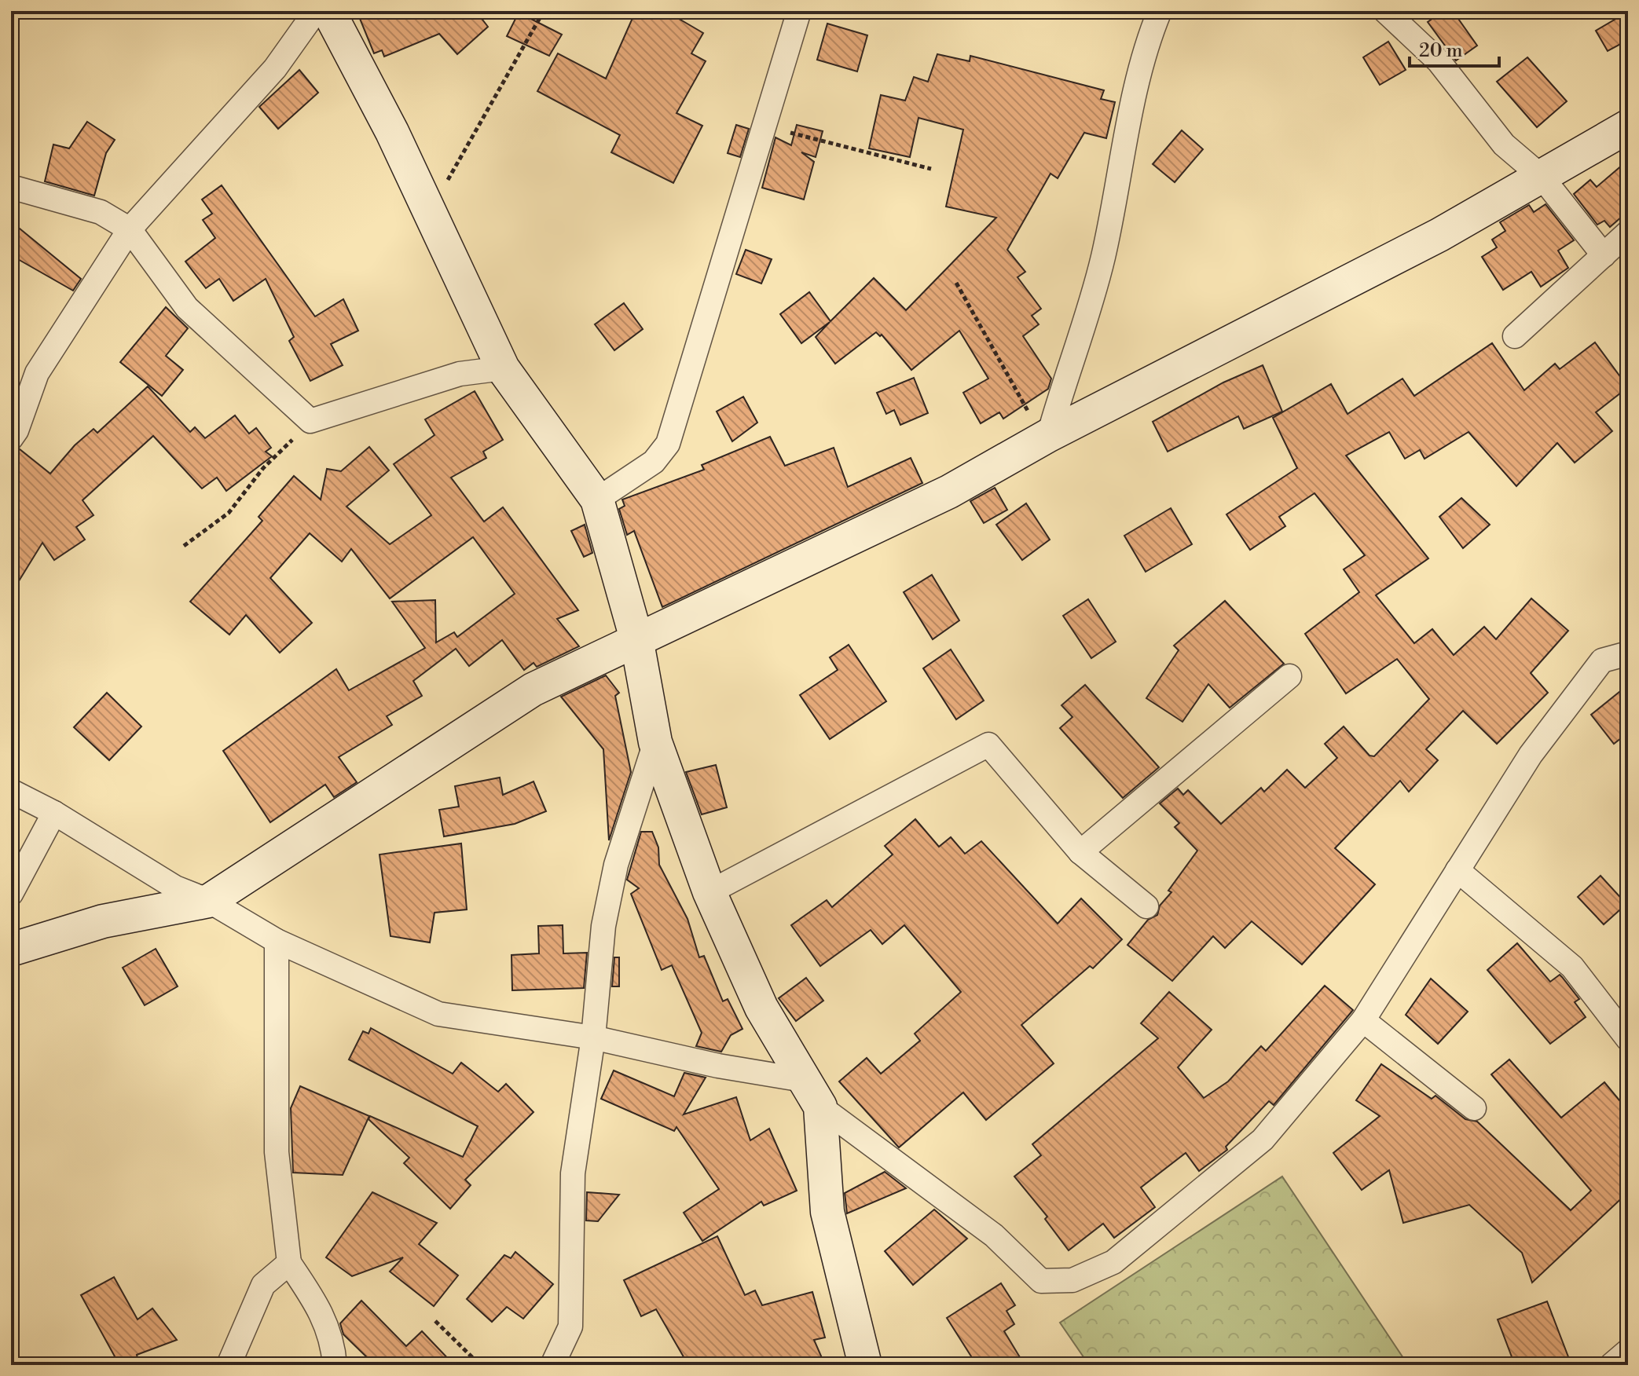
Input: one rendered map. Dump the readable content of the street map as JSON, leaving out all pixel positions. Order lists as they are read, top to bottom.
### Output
{
  "scale_bar": "20 m"
}
